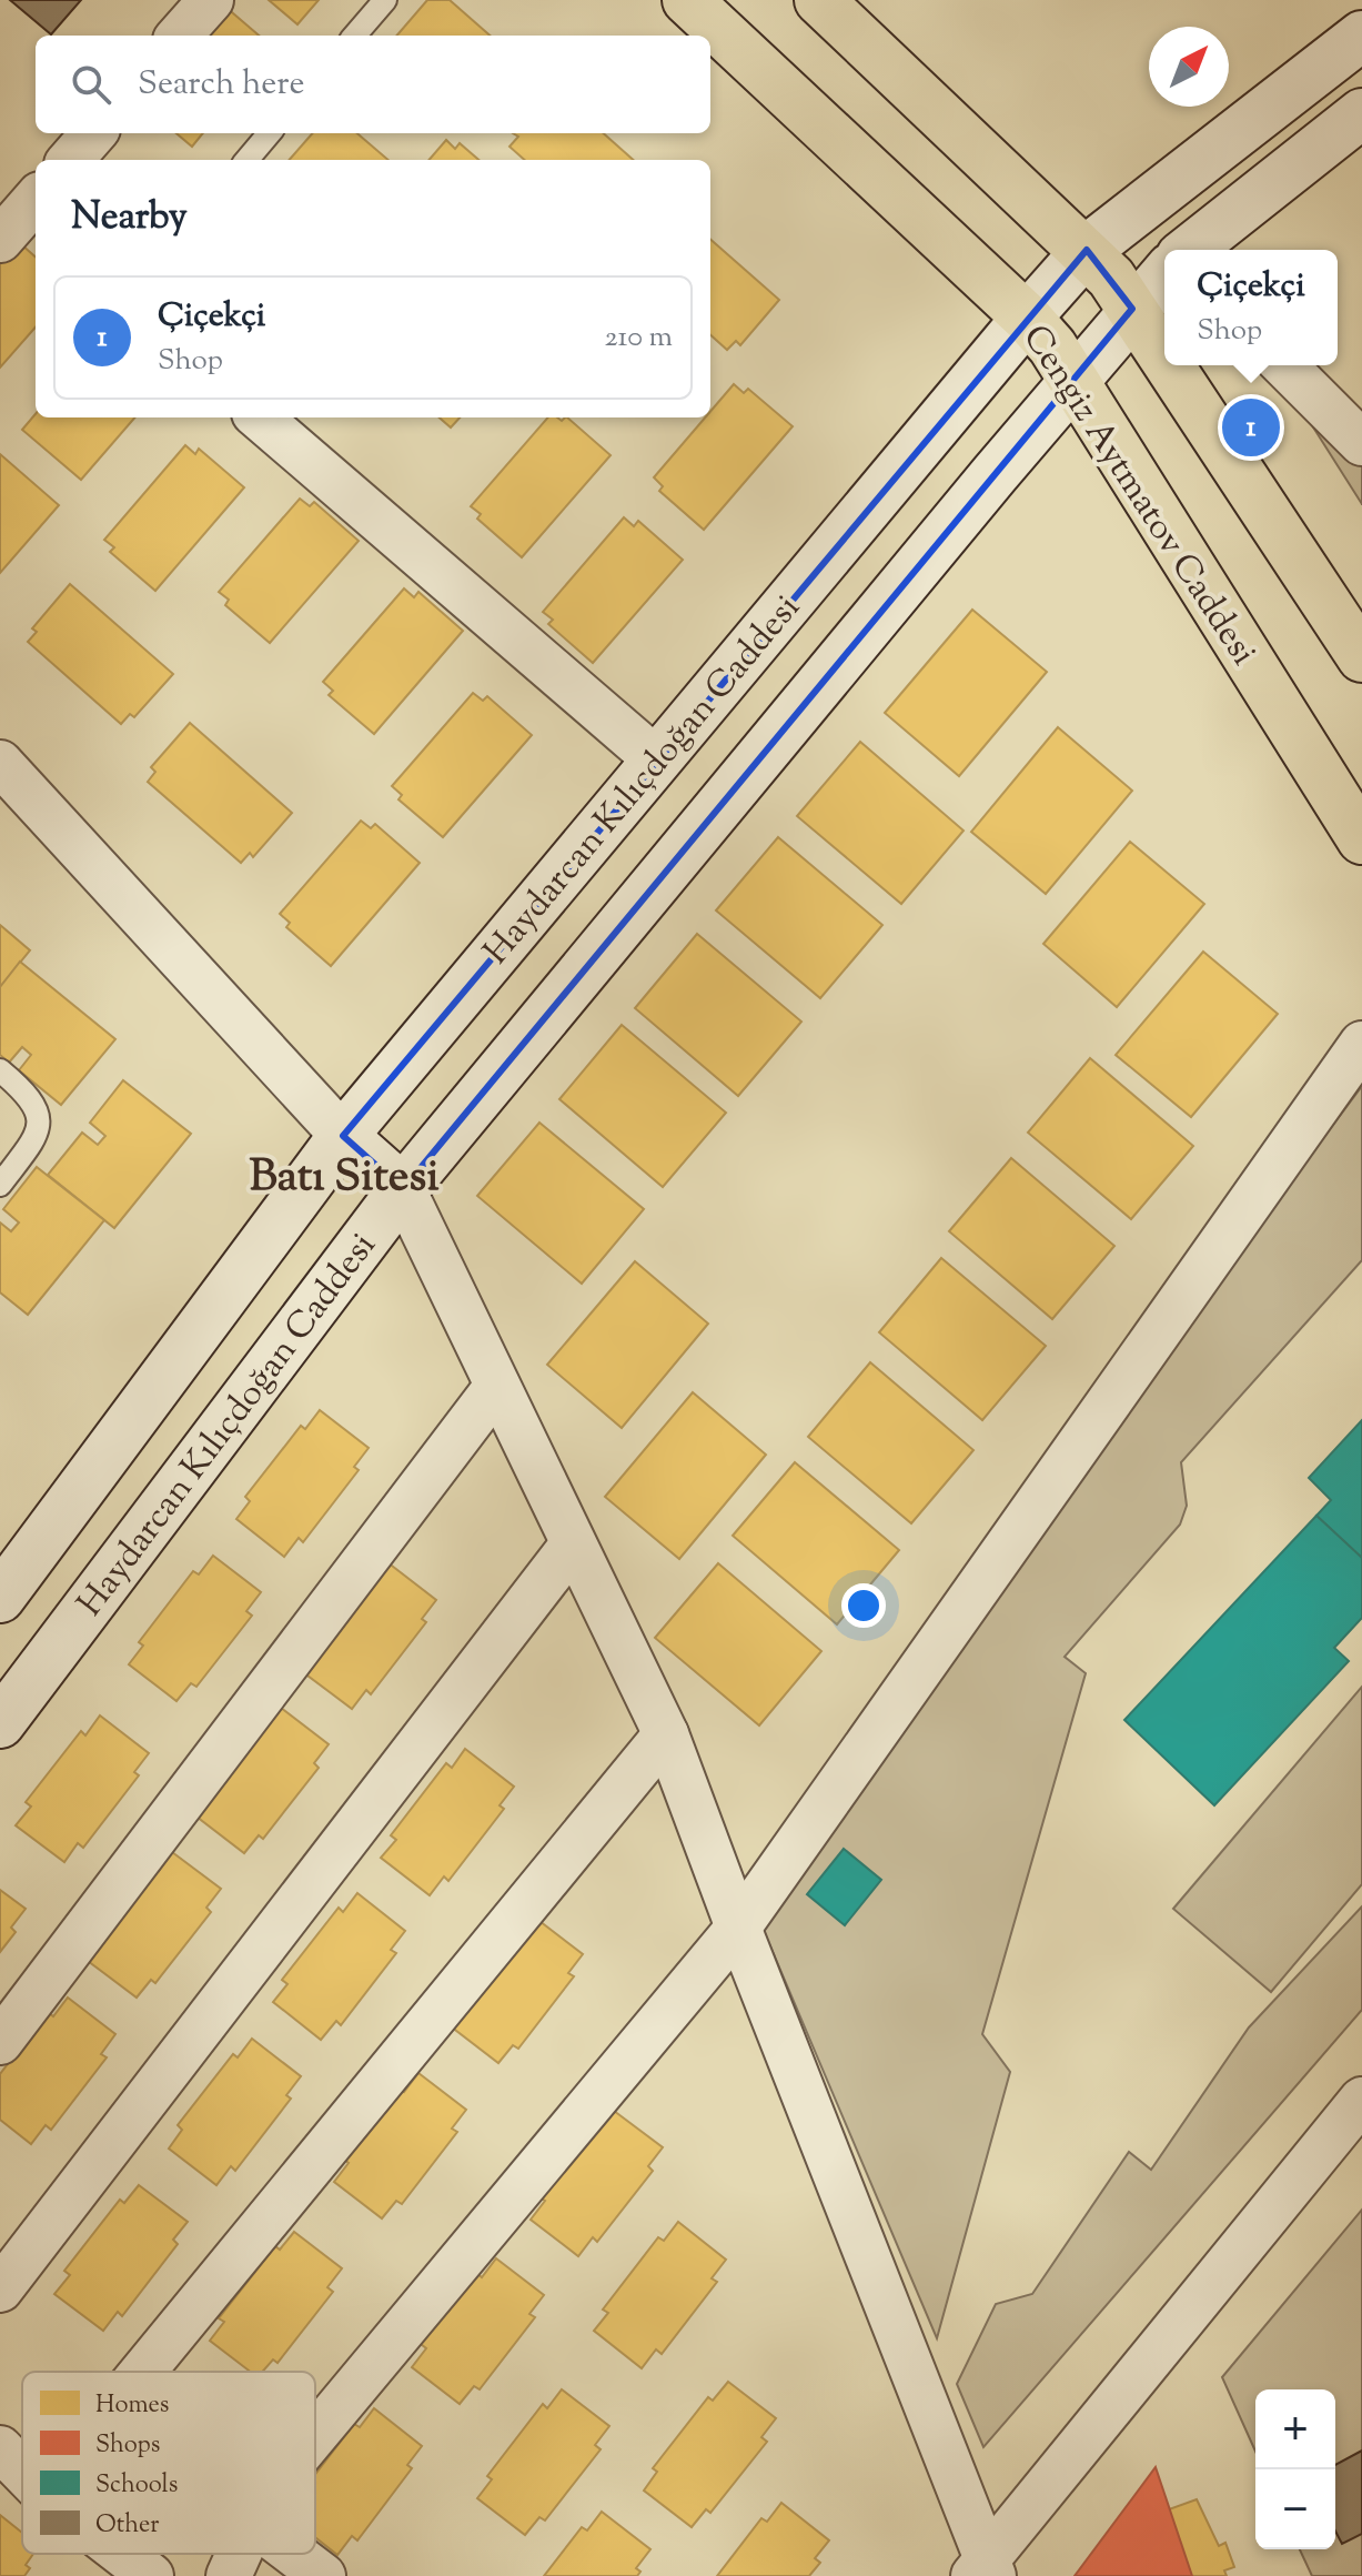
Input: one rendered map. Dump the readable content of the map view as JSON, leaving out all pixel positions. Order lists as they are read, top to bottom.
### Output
{
  "streets": {
    "main road": ["Cengiz Aytmatov Caddesi", "Haydarcan Kılıçdoğan Caddesi"]
  },
  "crossings": [
    ["Cengiz Aytmatov Caddesi", "Haydarcan Kılıçdoğan Caddesi"]
  ],
  "districts": ["Batı Sitesi"],
  "legend": [
    "Homes",
    "Shops",
    "Schools",
    "Other"
  ],
  "north": "top right",
  "page": {
    "search": "Search here",
    "heading": "Nearby",
    "popup": ["Çiçekçi", "Shop"],
    "list": [
      {
        "mark": "1",
        "name": "Çiçekçi",
        "note": "Shop",
        "value": "210 m"
      }
    ],
    "pins": "1",
    "map_buttons": ["+", "−"]
  }
}
